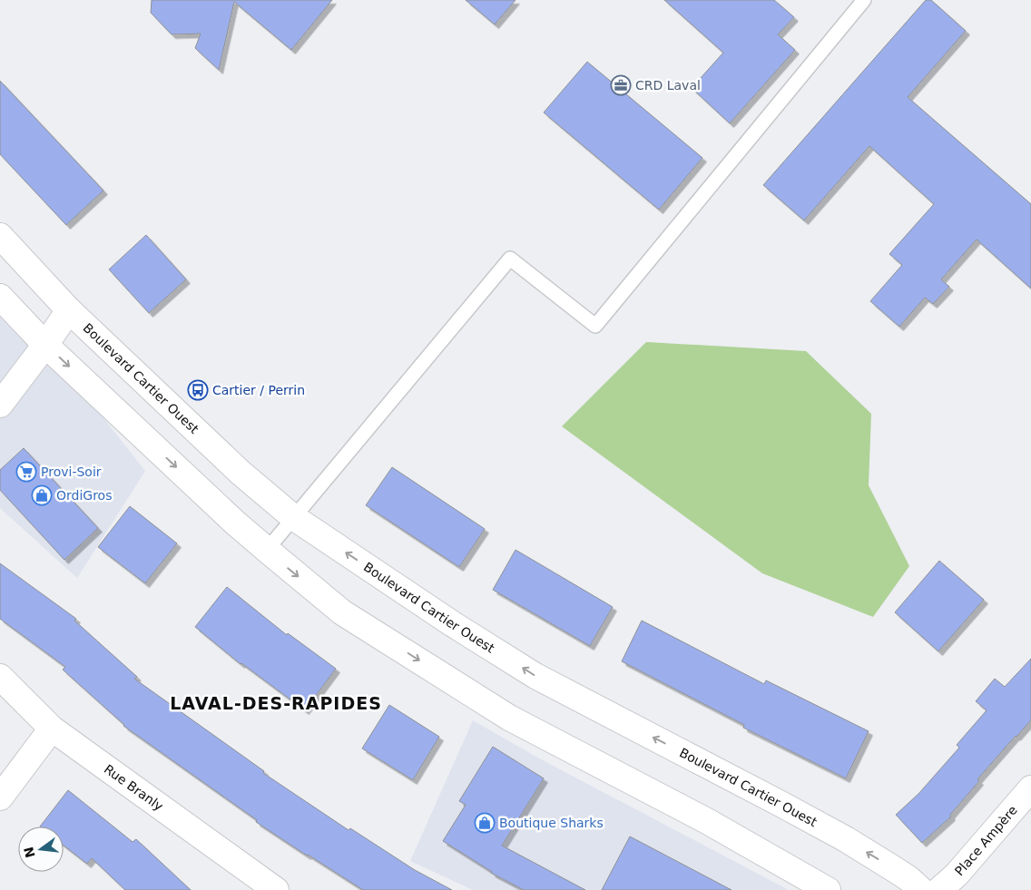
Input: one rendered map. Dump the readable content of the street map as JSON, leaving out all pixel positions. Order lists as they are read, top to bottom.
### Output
{
  "streets": {
    "street": ["Boulevard Cartier Ouest", "Rue Branly", "Place Ampère"]
  },
  "districts": ["LAVAL-DES-RAPIDES"],
  "places": {
    "office": ["CRD Laval"],
    "bus stop": ["Cartier / Perrin"],
    "supermarket": ["Provi-Soir"],
    "shop": ["OrdiGros", "Boutique Sharks"]
  },
  "north": "left"
}
